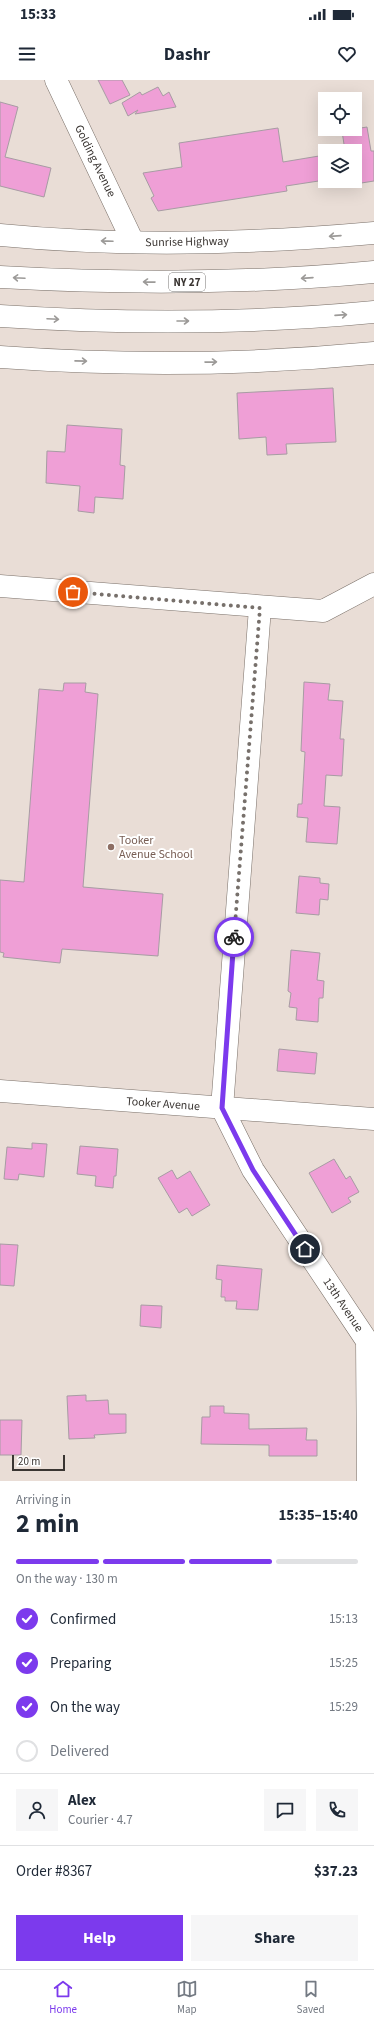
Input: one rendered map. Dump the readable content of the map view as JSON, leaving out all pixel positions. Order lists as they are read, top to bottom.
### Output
{
  "streets": {
    "main road": [
      "Golding Avenue",
      "Sunrise Highway",
      "NY 27",
      "Tooker Avenue",
      "13th Avenue"
    ]
  },
  "crossings": [
    ["Golding Avenue", "Sunrise Highway"],
    ["Tooker Avenue", "13th Avenue"]
  ],
  "places": ["Tooker Avenue School"],
  "scale_bar": "20 m",
  "page": {
    "status": "15:33",
    "header": "Dashr",
    "scale": "20 m",
    "heading": ["2 min", "Arriving in", "15:35–15:40"],
    "panel": [
      "Alex",
      "Courier · 4.7",
      "Order #8367",
      "$37.23"
    ],
    "bar": "On the way · 130 m",
    "list": [
      ["Confirmed", "15:13"],
      ["Preparing", "15:25"],
      ["On the way", "15:29"],
      "Delivered"
    ],
    "buttons": ["Help", "Share"],
    "tabs": ["Home", "Map", "Saved"]
  }
}
